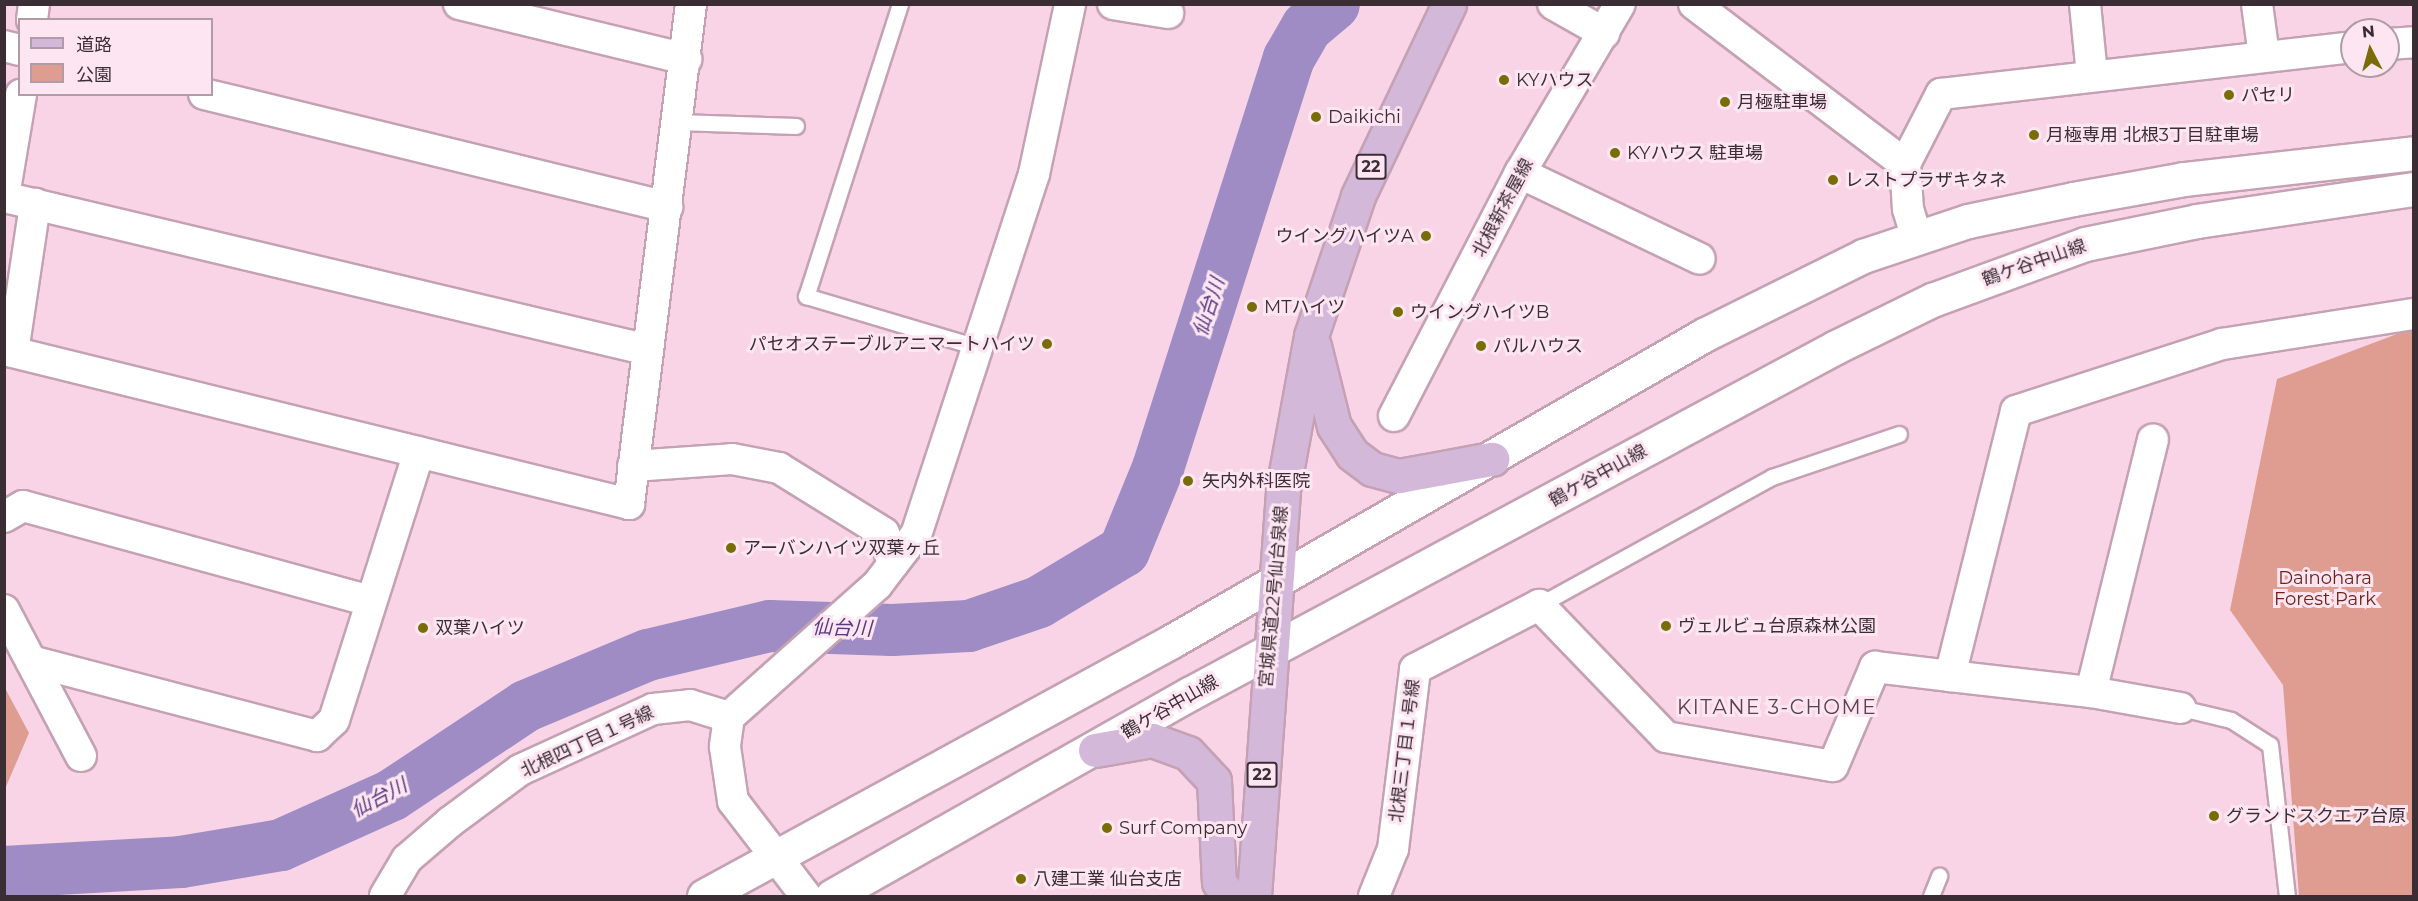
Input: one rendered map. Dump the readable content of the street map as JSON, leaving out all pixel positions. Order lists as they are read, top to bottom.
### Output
{
  "streets": {
    "main road": ["22", "宮城県道22号仙台泉線"],
    "street": [
      "北根新茶屋線",
      "鶴ケ谷中山線",
      "北根四丁目１号線",
      "北根三丁目１号線"
    ]
  },
  "crossings": [
    ["鶴ケ谷中山線", "宮城県道22号仙台泉線"]
  ],
  "districts": ["KITANE 3-CHOME"],
  "water": ["仙台川"],
  "parks": ["Dainohara Forest Park"],
  "places": [
    "KYハウス",
    "パセリ",
    "月極駐車場",
    "Daikichi",
    "月極専用 北根3丁目駐車場",
    "KYハウス 駐車場",
    "レストプラザキタネ",
    "ウイングハイツA",
    "MTハイツ",
    "ウイングハイツB",
    "パセオステーブルアニマートハイツ",
    "パルハウス",
    "矢内外科医院",
    "アーバンハイツ双葉ヶ丘",
    "ヴェルビュ台原森林公園",
    "双葉ハイツ",
    "グランドスクエア台原",
    "Surf Company",
    "八建工業 仙台支店"
  ],
  "legend": ["道路", "公園"],
  "north": "top"
}
